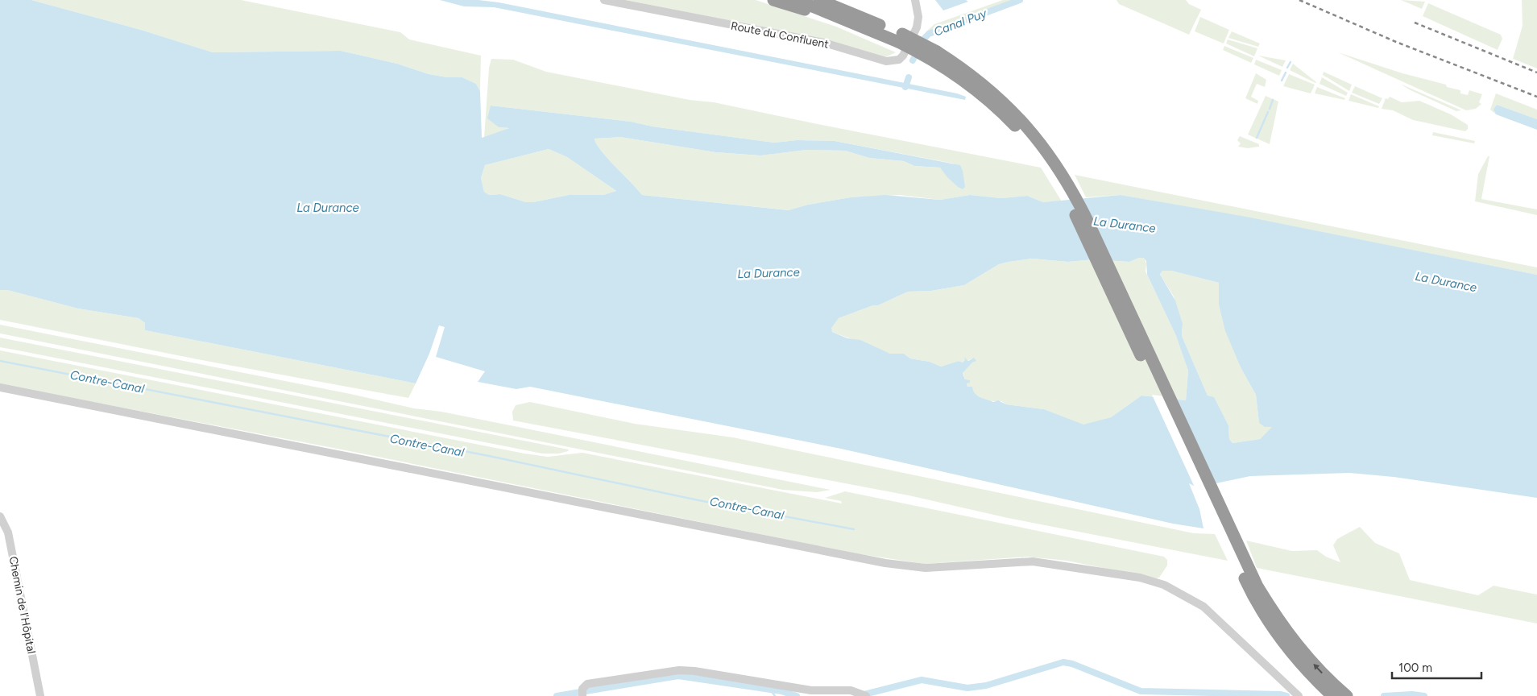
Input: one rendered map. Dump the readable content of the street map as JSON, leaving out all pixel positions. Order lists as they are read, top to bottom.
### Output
{
  "streets": {
    "street": ["Route du Confluent", "Chemin de l'Hôpital"]
  },
  "water": ["Canal Puy", "La Durance", "Contre-Canal"],
  "scale_bar": "100 m"
}
